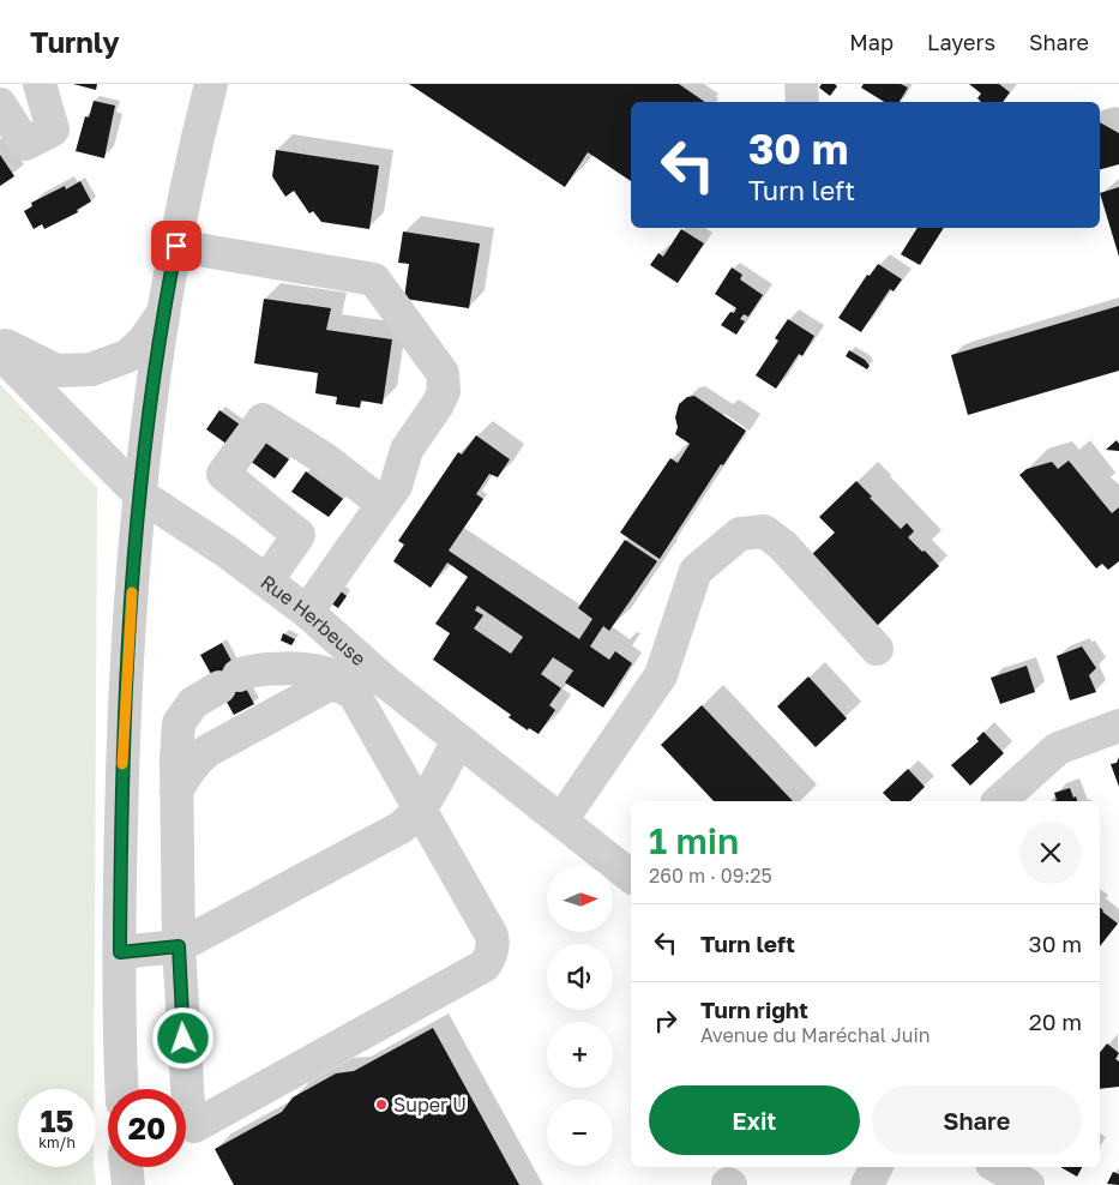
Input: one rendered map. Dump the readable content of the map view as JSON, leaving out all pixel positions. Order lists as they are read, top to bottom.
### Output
{
  "streets": {
    "street": ["Rue Herbeuse"]
  },
  "places": ["Super U"],
  "north": "right",
  "page": {
    "header": "Turnly",
    "nav": ["Map", "Layers", "Share"],
    "turn": ["30 m", "Turn left"],
    "heading": ["1 min", "260 m · 09:25"],
    "map_buttons": ["+", "−"],
    "list": [
      {
        "name": "Turn left",
        "value": "30 m"
      },
      {
        "name": "Turn right",
        "note": "Avenue du Maréchal Juin",
        "value": "20 m"
      }
    ],
    "buttons": ["Exit", "Share"],
    "speed": "15 km/h",
    "limit": "20"
  }
}
